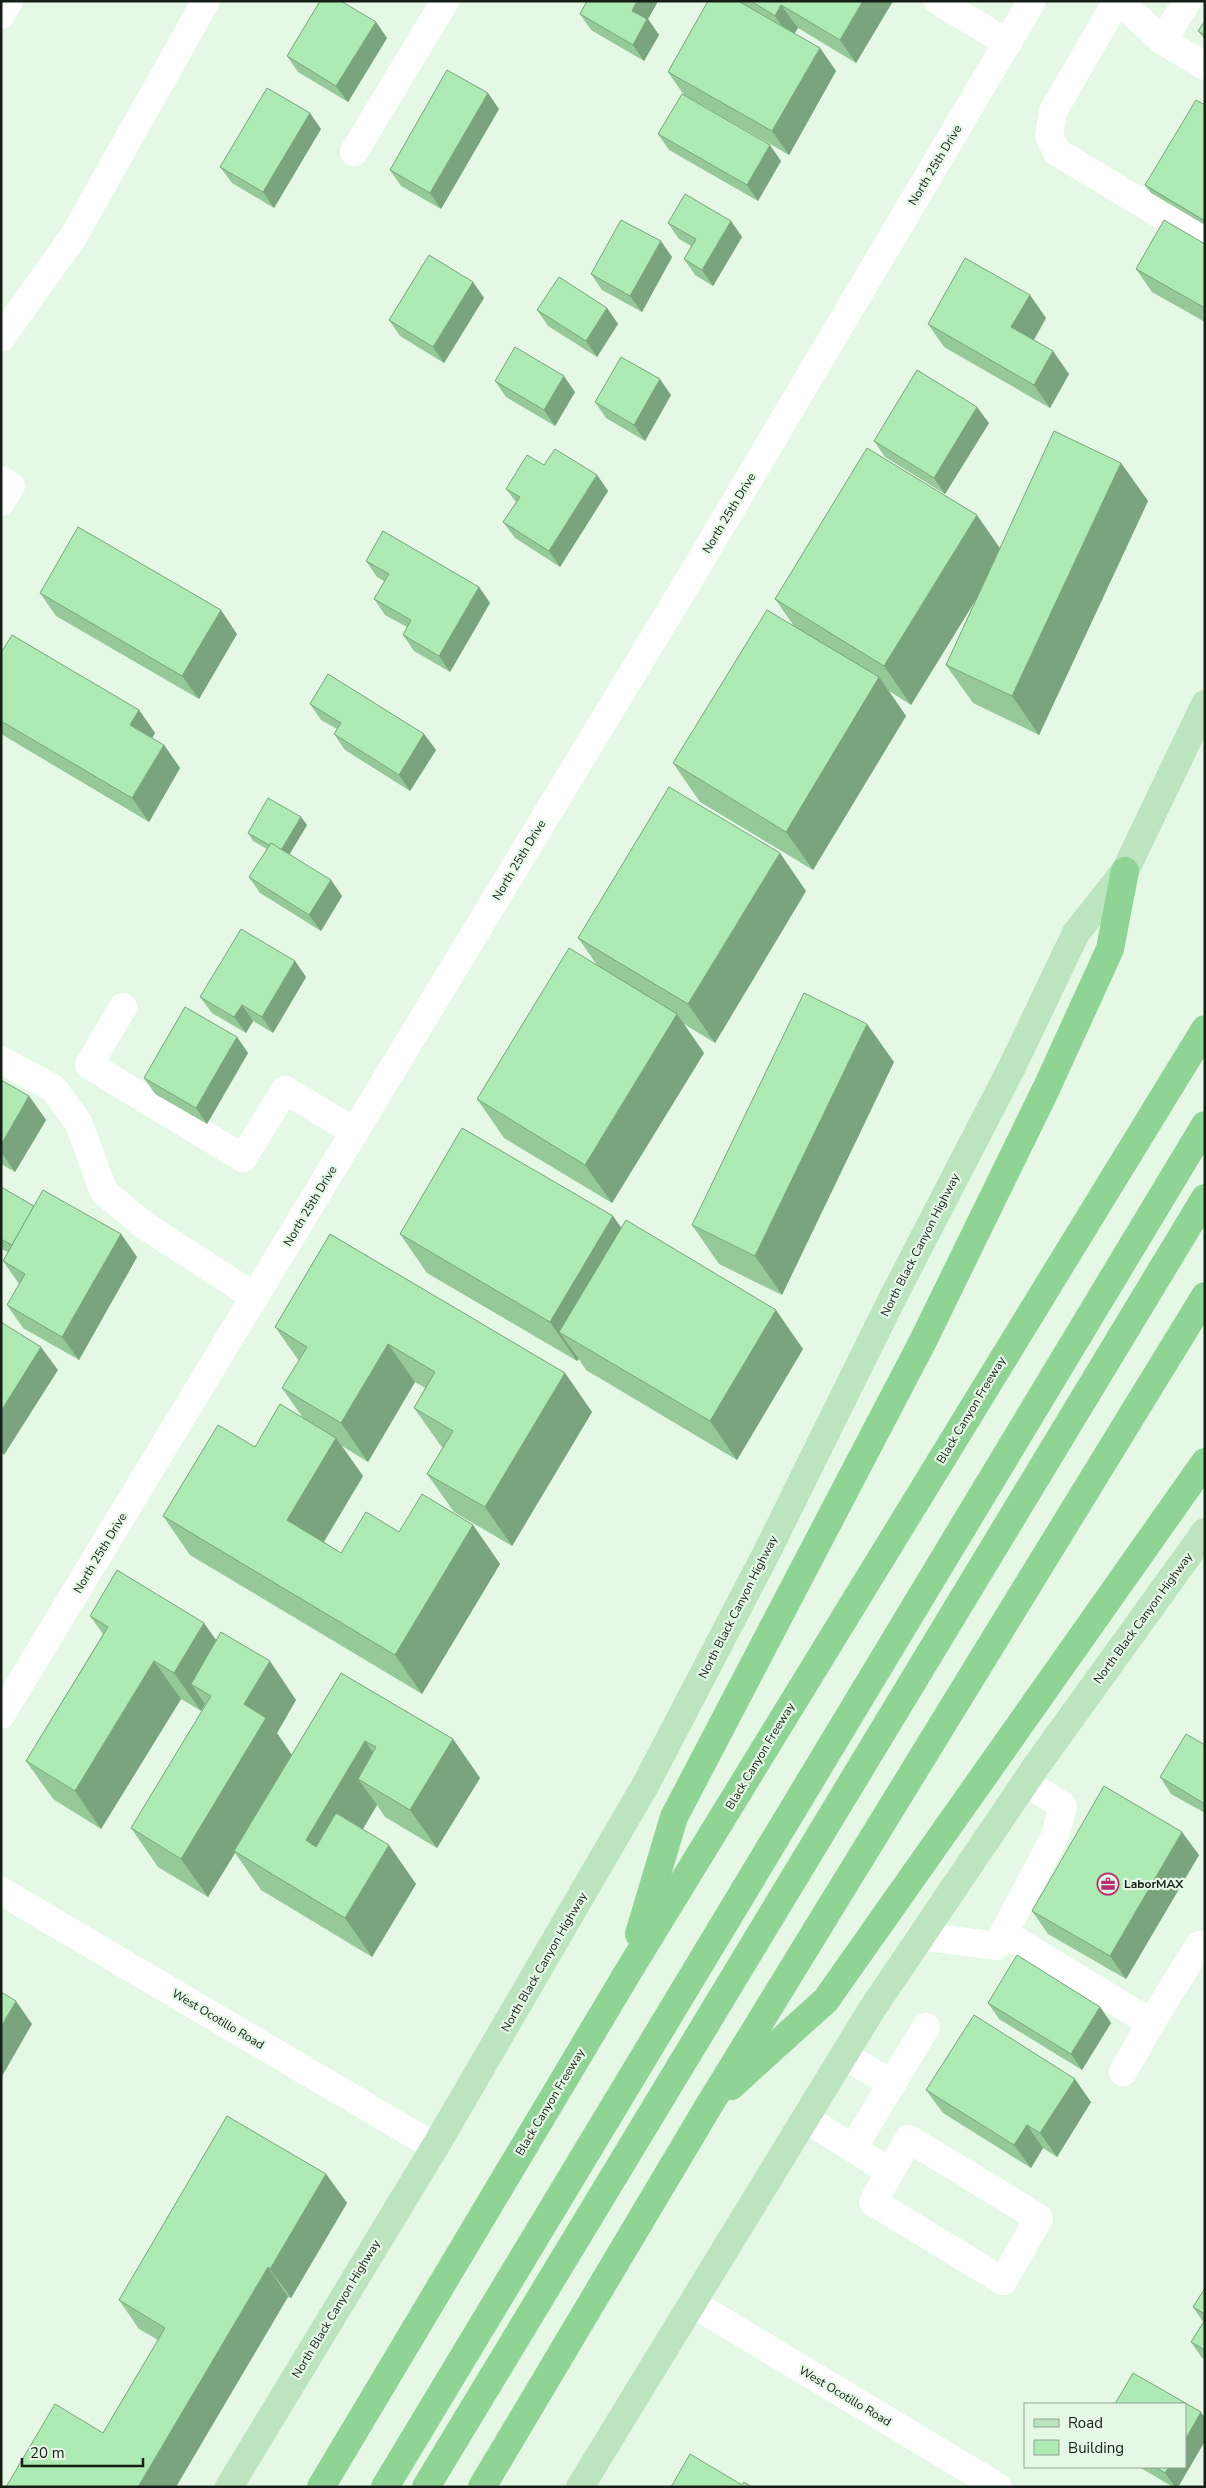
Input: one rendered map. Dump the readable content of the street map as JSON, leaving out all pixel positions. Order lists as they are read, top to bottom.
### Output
{
  "streets": {
    "highway": ["Black Canyon Freeway"],
    "main road": ["North Black Canyon Highway"],
    "street": ["North 25th Drive", "West Ocotillo Road"]
  },
  "crossings": [
    ["North Black Canyon Highway", "West Ocotillo Road"]
  ],
  "places": {
    "office": ["LaborMAX"]
  },
  "legend": ["Road", "Building"],
  "scale_bar": "20 m"
}
